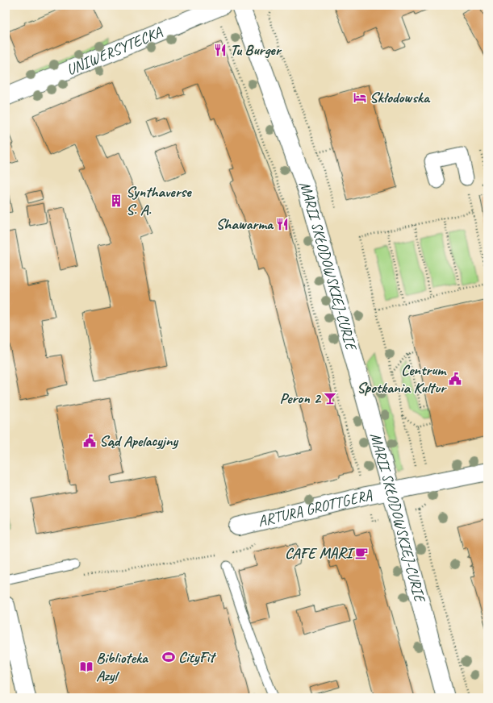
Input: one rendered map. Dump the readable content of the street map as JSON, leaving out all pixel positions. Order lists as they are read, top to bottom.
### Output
{
  "streets": {
    "street": ["UNIWERSYTECKA", "MARII SKŁODOWSKIEJ-CURIE", "ARTURA GROTTGERA"]
  },
  "crossings": [
    ["MARII SKŁODOWSKIEJ-CURIE", "ARTURA GROTTGERA"]
  ],
  "places": {
    "restaurant": ["Tu Burger", "Shawarma"],
    "hotel": ["Skłodowska"],
    "building": ["Synthaverse S. A."],
    "public building": ["Centrum Spotkania Kultur", "Sąd Apelacyjny"],
    "bar": ["Peron 2"],
    "cafe": ["CAFE MARI"],
    "sports": ["CityFit"],
    "library": ["Biblioteka Azyl"]
  }
}
